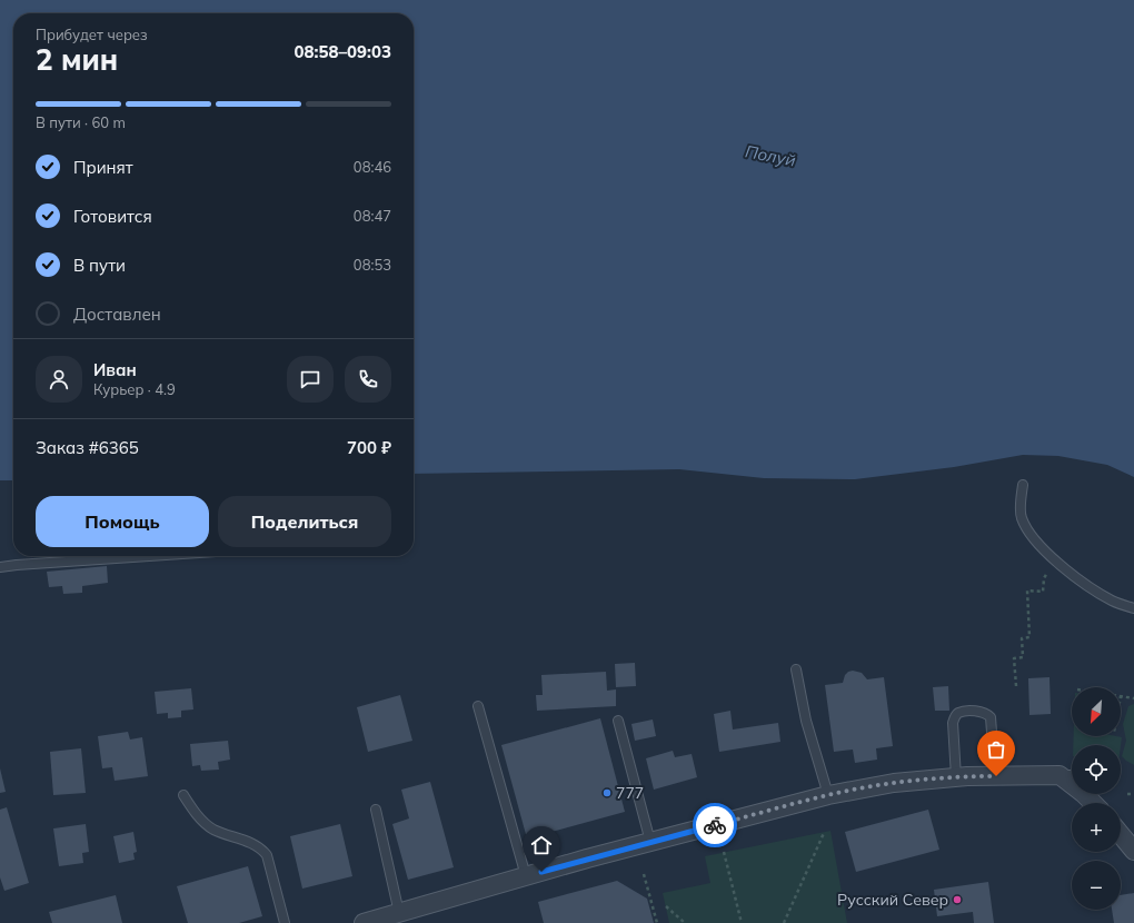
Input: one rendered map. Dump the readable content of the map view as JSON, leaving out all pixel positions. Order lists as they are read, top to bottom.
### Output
{
  "water": ["Полуй"],
  "places": ["777", "Русский Север"],
  "north": "bottom left",
  "page": {
    "heading": ["2 мин", "Прибудет через", "08:58–09:03"],
    "panel": [
      "Иван",
      "Курьер · 4.9",
      "Заказ #6365",
      "700 ₽"
    ],
    "bar": "В пути · 60 m",
    "list": [
      ["Принят", "08:46"],
      ["Готовится", "08:47"],
      ["В пути", "08:53"],
      "Доставлен"
    ],
    "buttons": ["Помощь", "Поделиться"],
    "map_buttons": ["+", "−"]
  }
}
